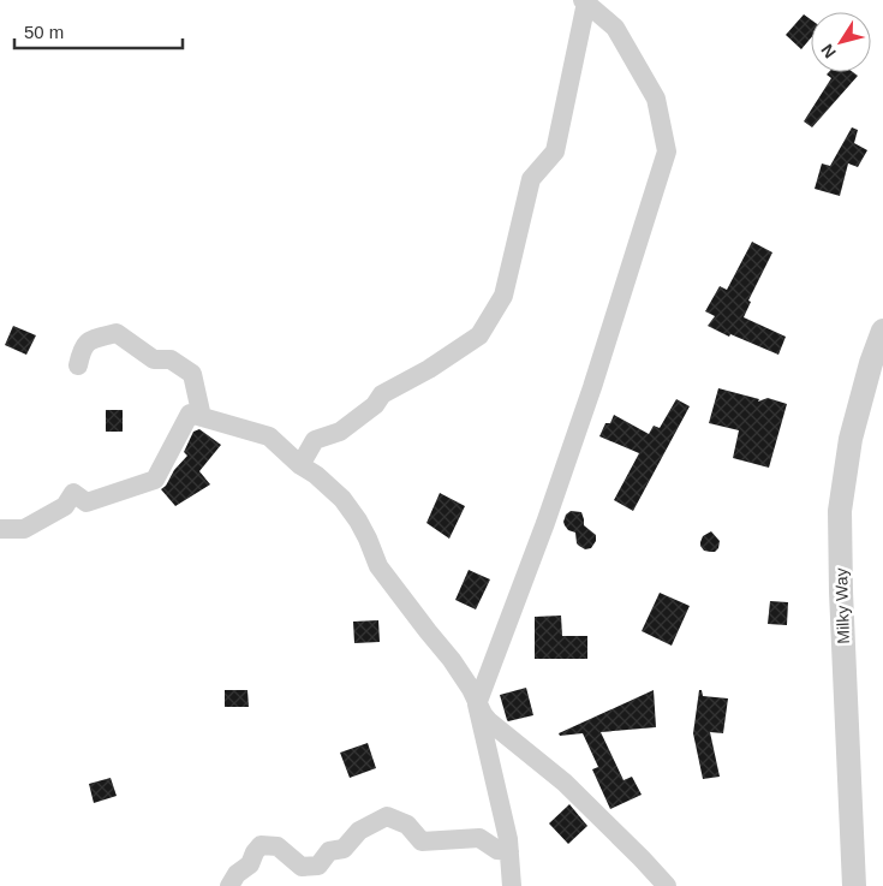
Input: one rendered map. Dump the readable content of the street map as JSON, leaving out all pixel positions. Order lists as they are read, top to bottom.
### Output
{
  "streets": {
    "street": ["Milky Way"]
  },
  "scale_bar": "50 m",
  "north": "bottom left"
}
